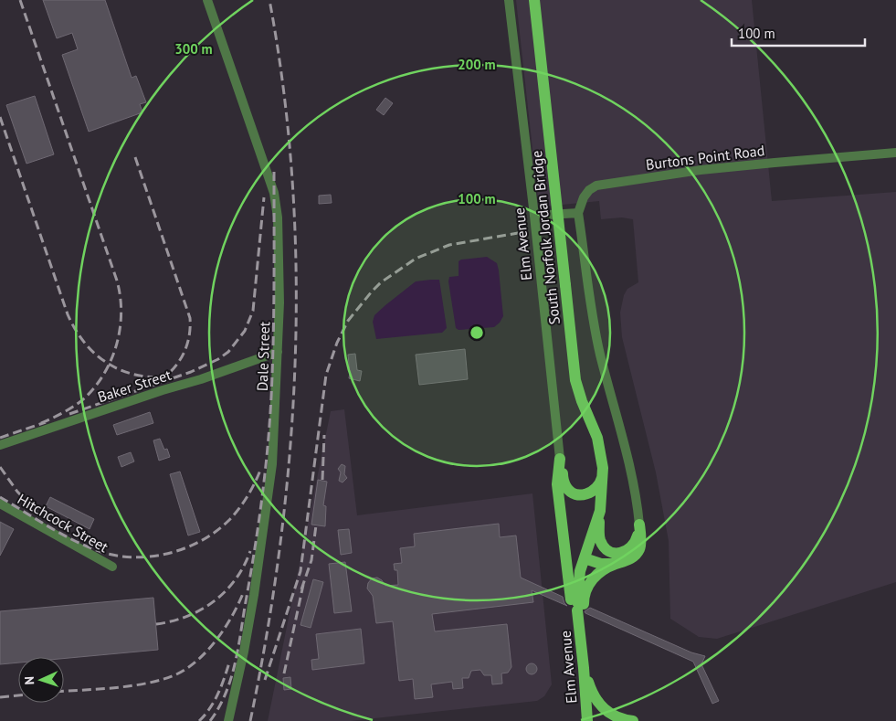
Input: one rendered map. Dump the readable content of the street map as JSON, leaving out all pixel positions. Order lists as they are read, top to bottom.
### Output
{
  "streets": {
    "main road": ["South Norfolk Jordan Bridge", "Elm Avenue"],
    "street": [
      "Burtons Point Road",
      "Dale Street",
      "Baker Street",
      "Hitchcock Street"
    ]
  },
  "crossings": [
    ["Dale Street", "Baker Street"]
  ],
  "scale_bar": "100 m",
  "north": "left",
  "rings": ["300 m", "200 m", "100 m"]
}
